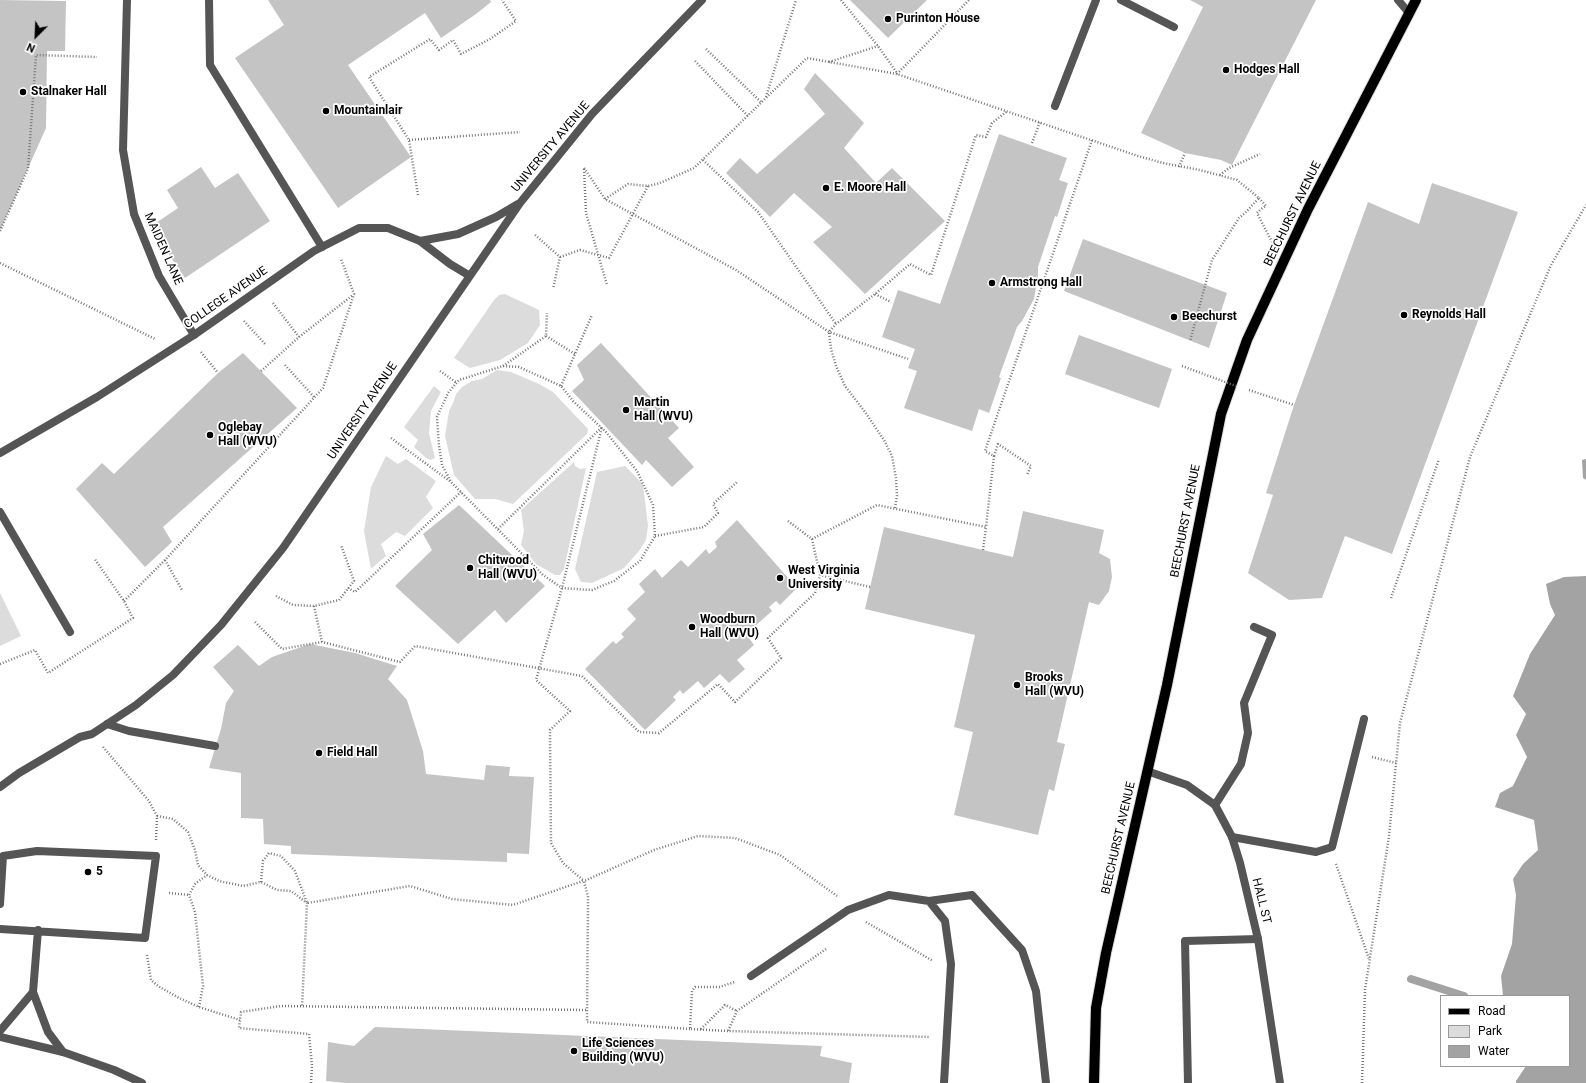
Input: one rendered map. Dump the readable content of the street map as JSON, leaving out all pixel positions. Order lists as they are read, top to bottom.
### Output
{
  "streets": {
    "main road": ["BEECHURST AVENUE"],
    "street": [
      "UNIVERSITY AVENUE",
      "MAIDEN LANE",
      "COLLEGE AVENUE",
      "HALL ST"
    ]
  },
  "crossings": [
    ["UNIVERSITY AVENUE", "COLLEGE AVENUE"],
    ["BEECHURST AVENUE", "HALL ST"],
    ["MAIDEN LANE", "COLLEGE AVENUE"]
  ],
  "places": [
    "Purinton House",
    "Hodges Hall",
    "Stalnaker Hall",
    "Mountainlair",
    "E. Moore Hall",
    "Armstrong Hall",
    "Reynolds Hall",
    "Beechurst",
    "Martin Hall (WVU)",
    "Oglebay Hall (WVU)",
    "Chitwood Hall (WVU)",
    "West Virginia University",
    "Woodburn Hall (WVU)",
    "Brooks Hall (WVU)",
    "Field Hall",
    "5",
    "Life Sciences Building (WVU)"
  ],
  "legend": ["Road", "Park", "Water"],
  "north": "bottom left"
}
